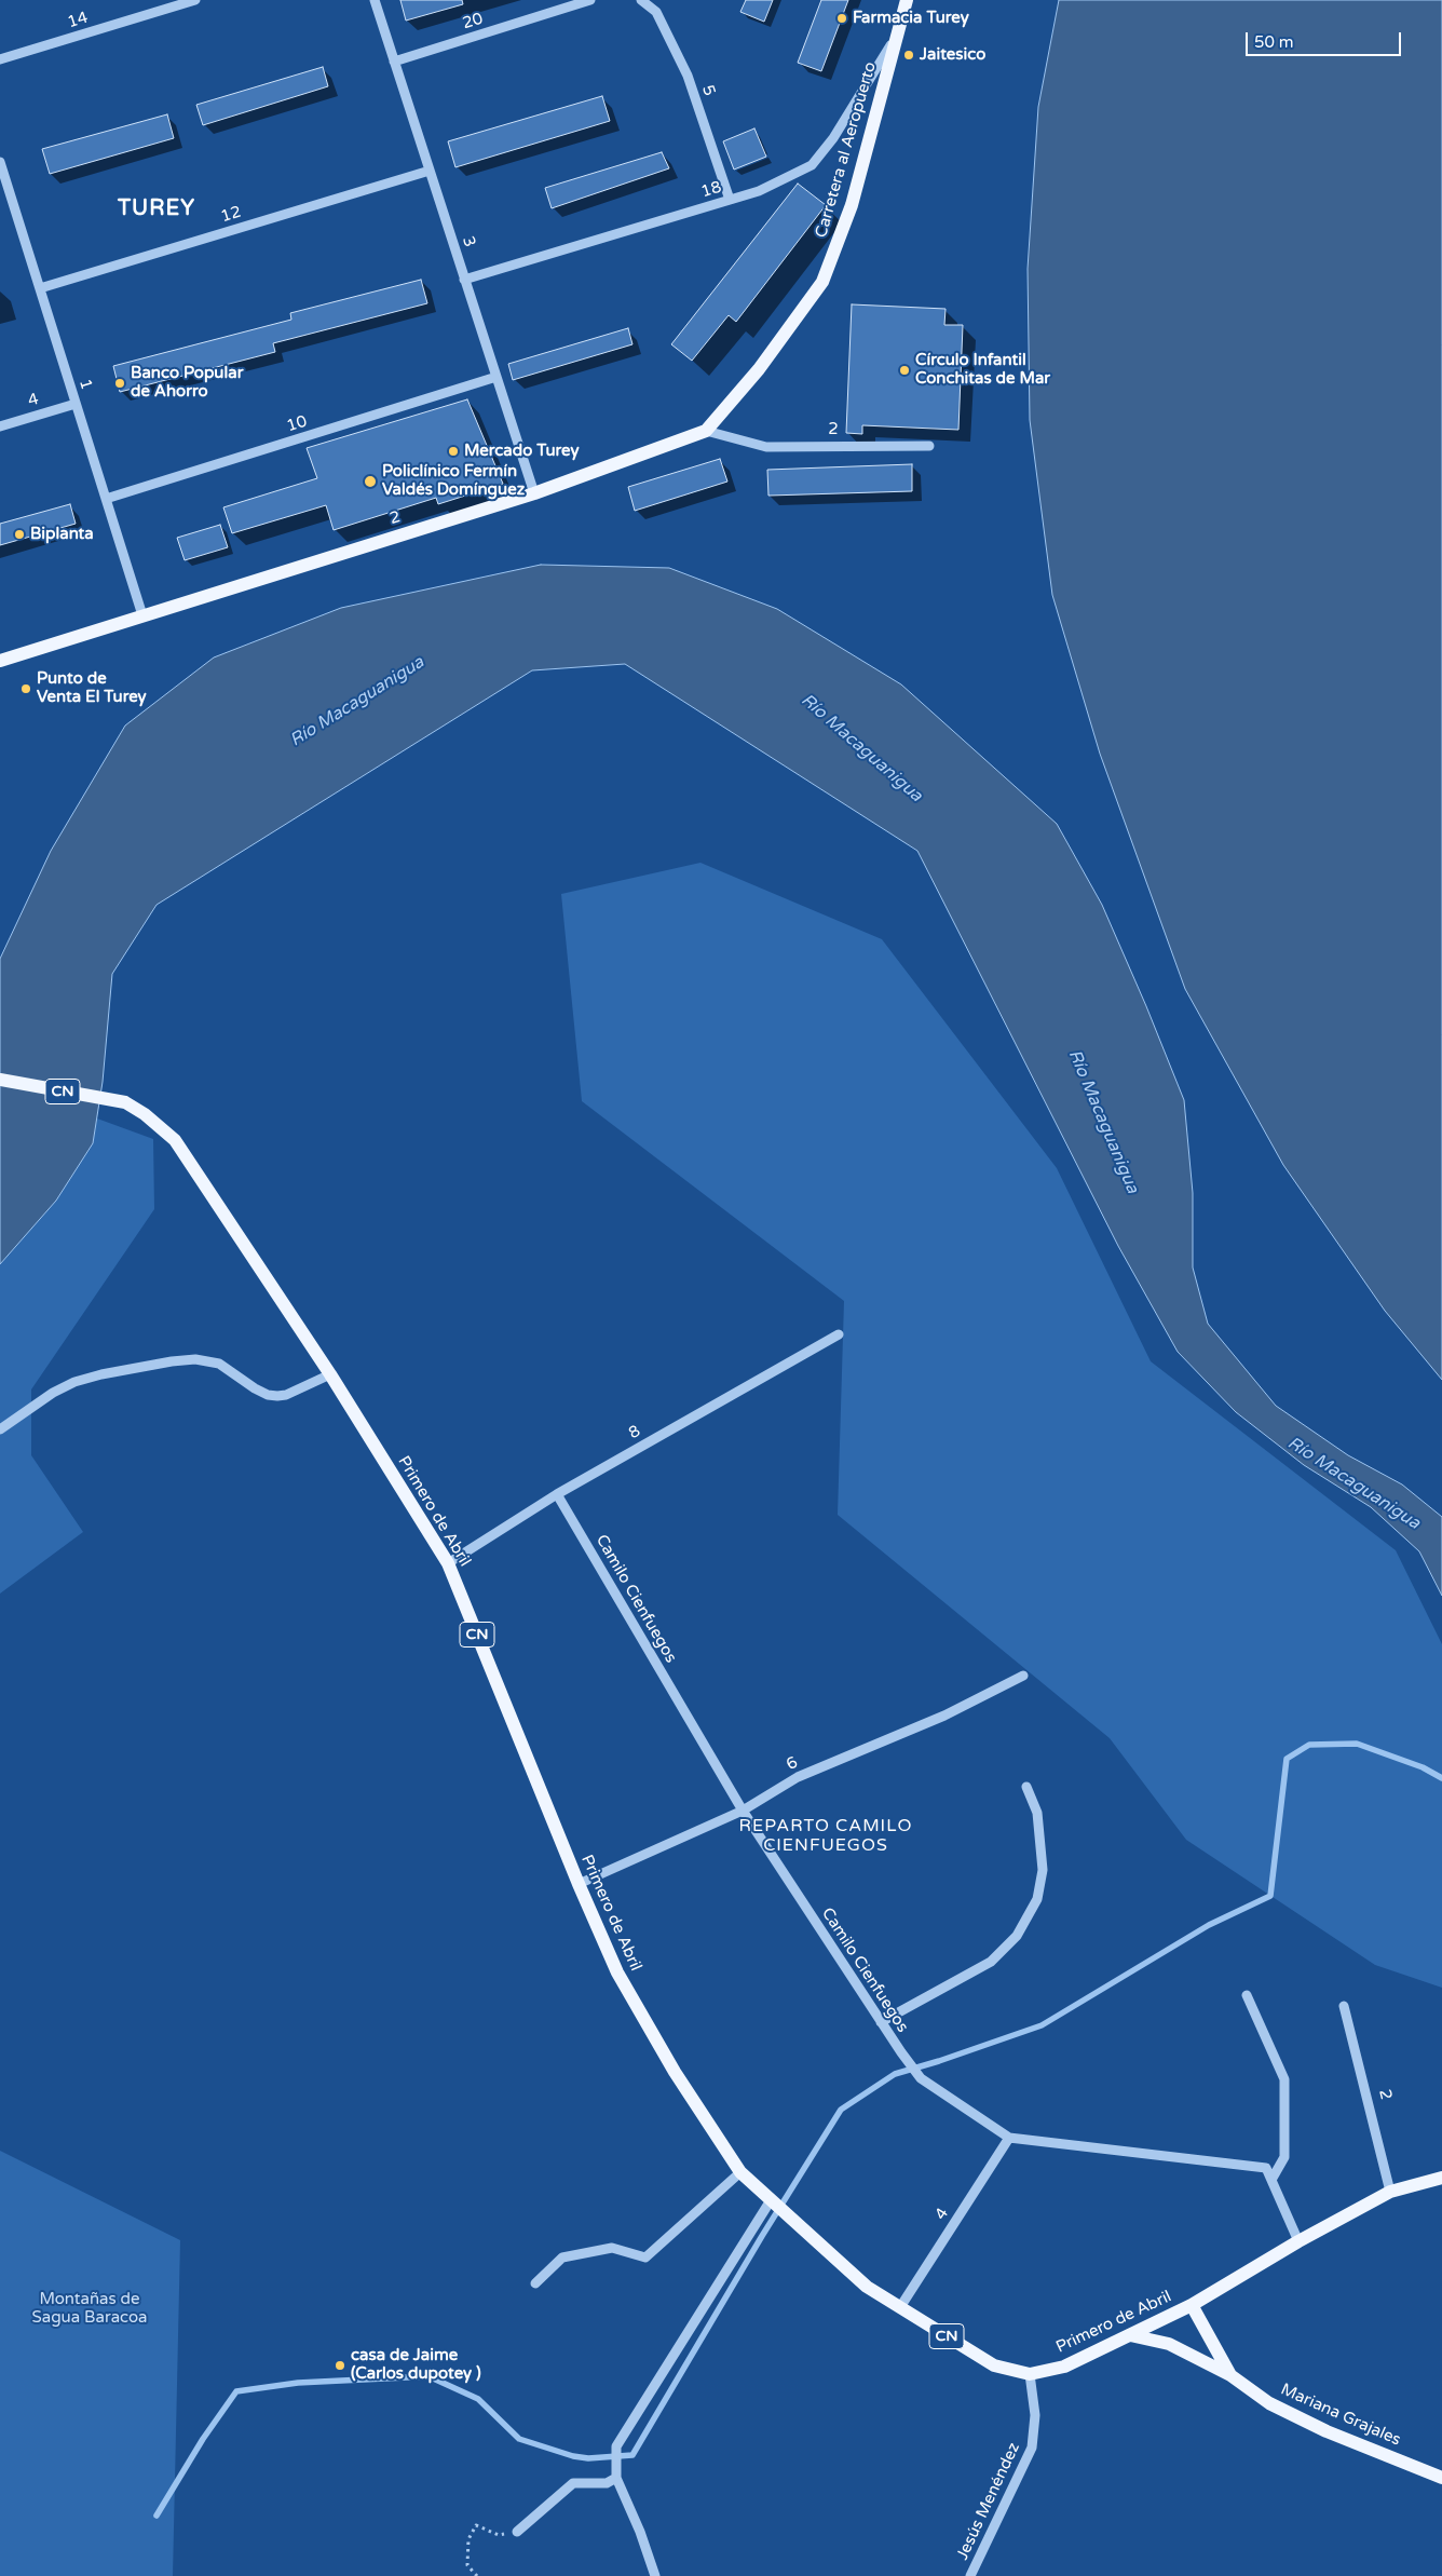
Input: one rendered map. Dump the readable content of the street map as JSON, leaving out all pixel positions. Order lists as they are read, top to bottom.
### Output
{
  "streets": {
    "main road": [
      "Carretera al Aeropuerto",
      "2",
      "CN",
      "Primero de Abril",
      "Mariana Grajales"
    ],
    "street": [
      "14",
      "20",
      "5",
      "18",
      "12",
      "3",
      "1",
      "4",
      "10",
      "8",
      "Camilo Cienfuegos",
      "6",
      "Jesús Menéndez"
    ]
  },
  "crossings": [
    ["20", "3"],
    ["5", "18"],
    ["Carretera al Aeropuerto", "18"],
    ["Carretera al Aeropuerto", "2"],
    ["18", "3"],
    ["12", "3"],
    ["12", "1"],
    ["3", "10"],
    ["3", "2"],
    ["1", "4"],
    ["1", "10"],
    ["1", "2"],
    ["4", "Primero de Abril"],
    ["4", "Camilo Cienfuegos"],
    ["2", "Primero de Abril"],
    ["8", "Primero de Abril"],
    ["8", "Camilo Cienfuegos"],
    ["Primero de Abril", "6"],
    ["Primero de Abril", "Mariana Grajales"],
    ["Primero de Abril", "Jesús Menéndez"],
    ["Camilo Cienfuegos", "6"]
  ],
  "districts": ["TUREY", "REPARTO CAMILO CIENFUEGOS"],
  "water": ["Río Macaguanigua"],
  "parks": ["Montañas de Sagua Baracoa"],
  "places": [
    "Farmacia Turey",
    "Jaitesico",
    "Círculo Infantil Conchitas de Mar",
    "Banco Popular de Ahorro",
    "Mercado Turey",
    "Policlínico Fermín Valdés Domínguez",
    "Biplanta",
    "Punto de Venta El Turey",
    "casa de Jaime (Carlos dupotey )"
  ],
  "scale_bar": "50 m"
}
